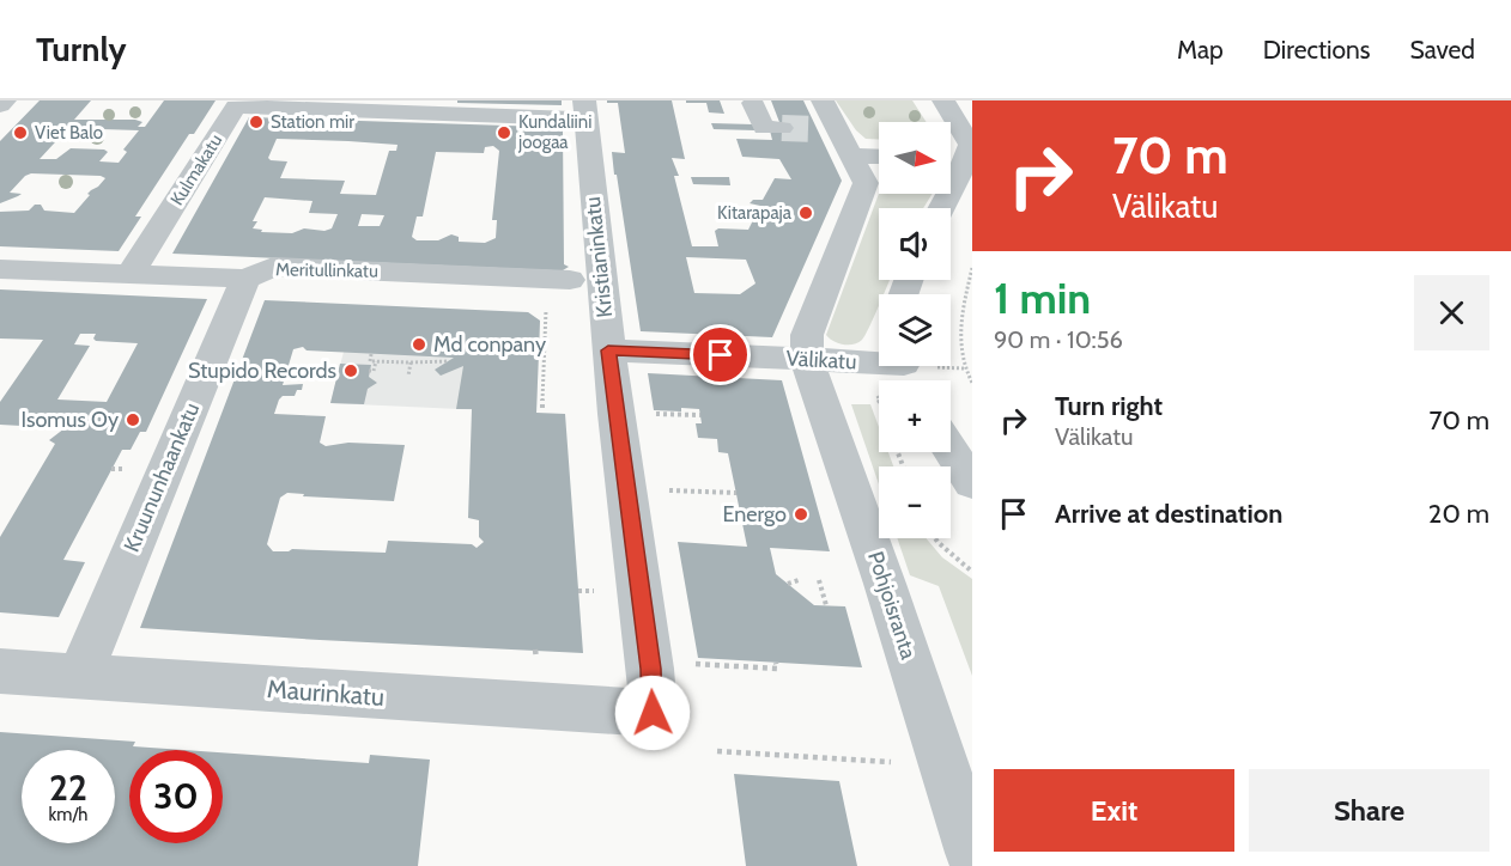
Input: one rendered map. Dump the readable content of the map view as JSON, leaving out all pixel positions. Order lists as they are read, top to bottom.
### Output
{
  "streets": {
    "street": [
      "Kulmakatu",
      "Kristianinkatu",
      "Meritullinkatu",
      "Välikatu",
      "Kruununhaankatu",
      "Pohjoisranta",
      "Maurinkatu"
    ]
  },
  "crossings": [
    ["Kulmakatu", "Kristianinkatu"],
    ["Kulmakatu", "Meritullinkatu"],
    ["Kristianinkatu", "Välikatu"],
    ["Kristianinkatu", "Maurinkatu"],
    ["Meritullinkatu", "Kruununhaankatu"],
    ["Välikatu", "Pohjoisranta"],
    ["Kruununhaankatu", "Maurinkatu"]
  ],
  "places": [
    "Station mir",
    "Viet Balo",
    "Kundaliini joogaa",
    "Kitarapaja",
    "Md conpany",
    "Stupido Records",
    "Isomus Oy",
    "Energo"
  ],
  "north": "right",
  "page": {
    "header": "Turnly",
    "nav": ["Map", "Directions", "Saved"],
    "turn": ["70 m", "Välikatu"],
    "map_buttons": ["+", "−"],
    "heading": ["1 min", "90 m · 10:56"],
    "list": [
      {
        "name": "Turn right",
        "note": "Välikatu",
        "value": "70 m"
      },
      {
        "name": "Arrive at destination",
        "value": "20 m"
      }
    ],
    "speed": "22 km/h",
    "limit": "30",
    "buttons": ["Exit", "Share"]
  }
}
